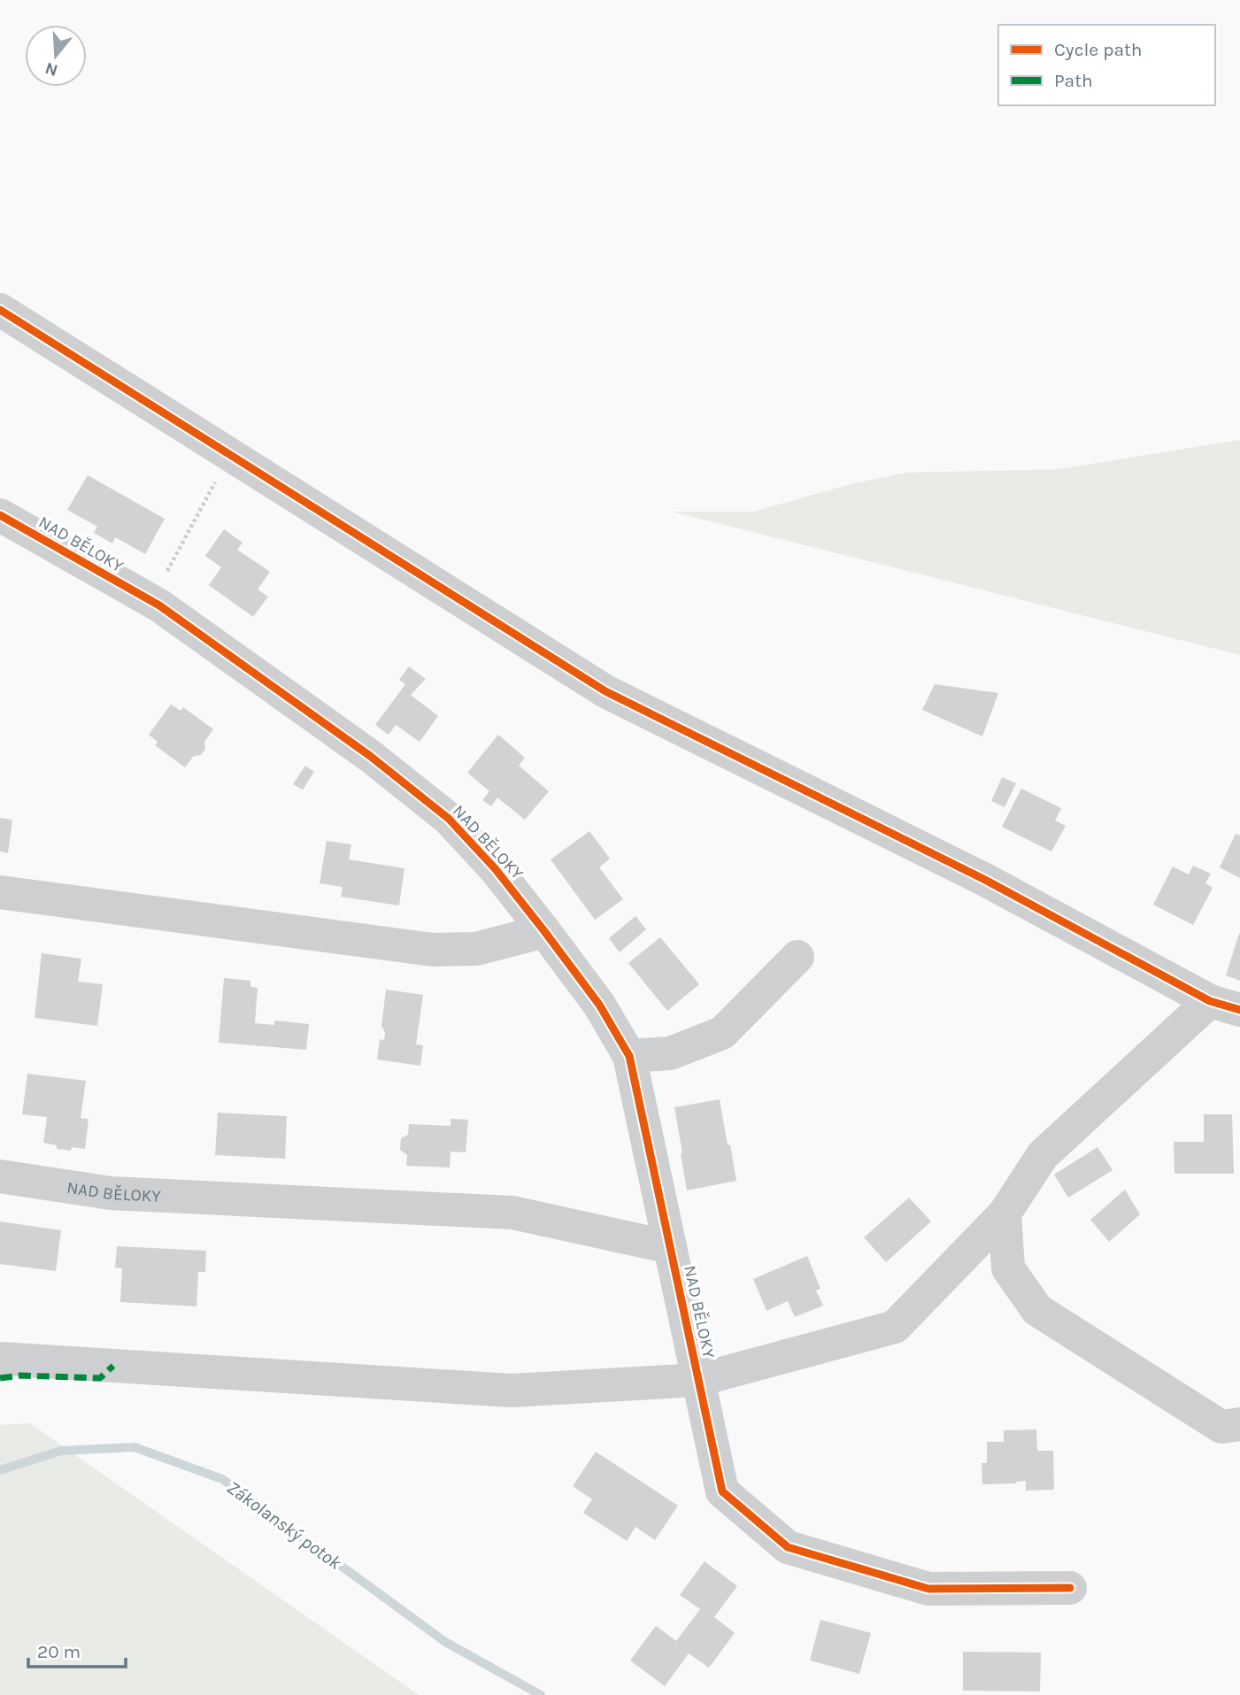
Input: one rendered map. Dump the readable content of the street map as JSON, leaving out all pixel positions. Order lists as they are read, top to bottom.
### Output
{
  "streets": {
    "street": ["NAD BĚLOKY"]
  },
  "water": ["Zákolanský potok"],
  "legend": ["Cycle path", "Path"],
  "scale_bar": "20 m",
  "north": "bottom"
}
